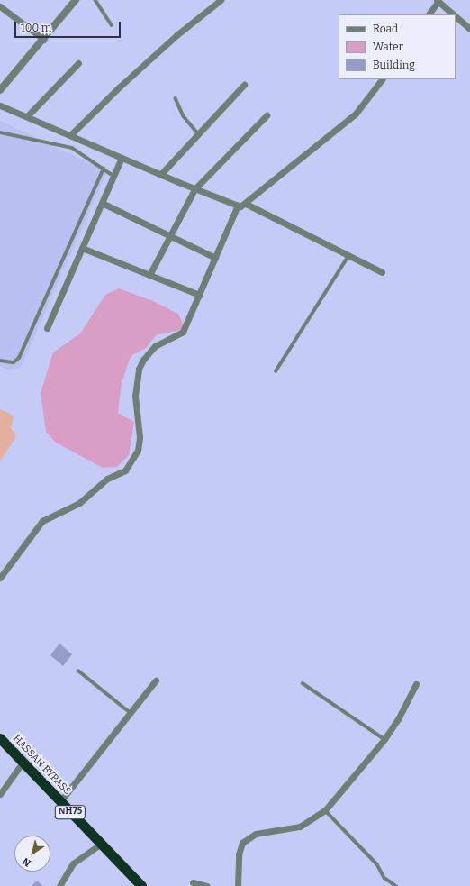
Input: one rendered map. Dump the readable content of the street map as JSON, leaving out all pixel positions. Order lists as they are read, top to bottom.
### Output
{
  "streets": {
    "highway": ["HASSAN BYPASS", "NH75"]
  },
  "legend": ["Road", "Water", "Building"],
  "scale_bar": "100 m",
  "north": "bottom left"
}
